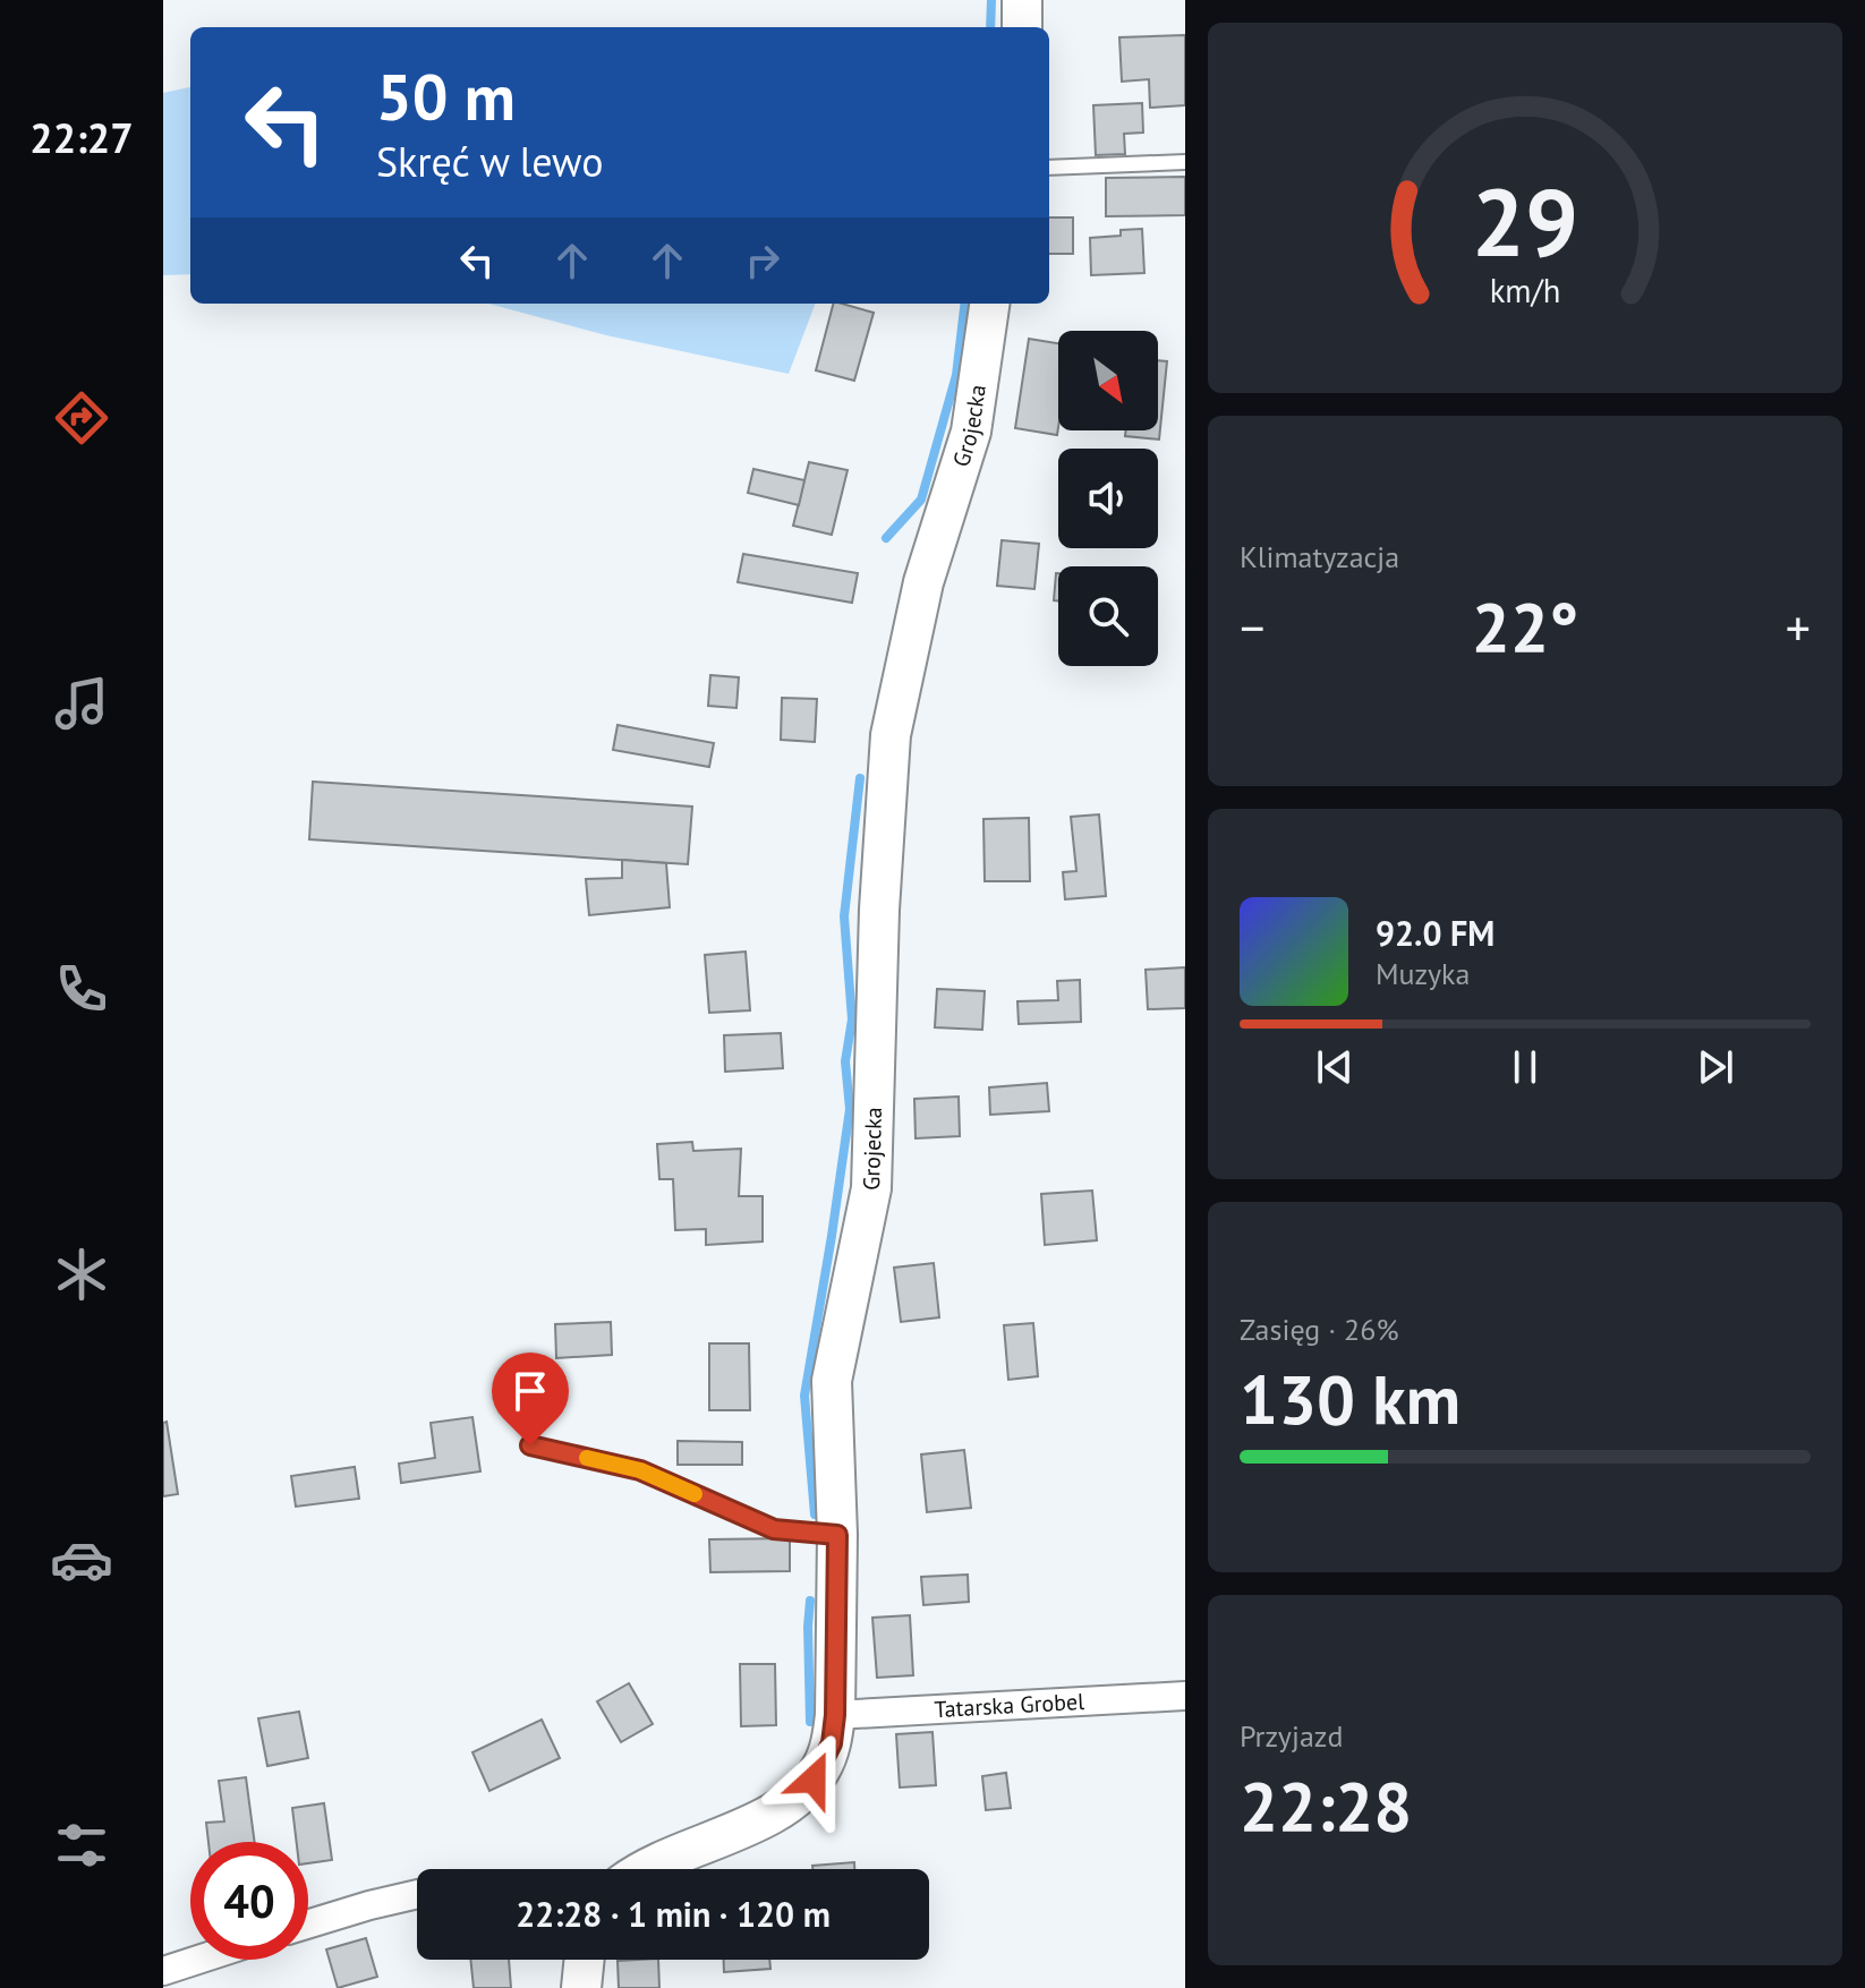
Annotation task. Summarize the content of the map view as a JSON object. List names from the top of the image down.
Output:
{
  "streets": {
    "street": ["Grojecka", "Tatarska Grobel"]
  },
  "crossings": [
    ["Grojecka", "Tatarska Grobel"]
  ],
  "north": "bottom right",
  "page": {
    "tabs": "22:27",
    "turn": ["50 m", "Skręć w lewo"],
    "tile": [
      "Klimatyzacja",
      ["Zasięg · 26%", "130 km"],
      ["Przyjazd", "22:28"]
    ],
    "heat": ["−", "22°", "+"],
    "song": ["92.0 FM", "Muzyka"],
    "limit": "40",
    "trip": "22:28 · 1 min · 120 m",
    "gauge": ["29", "km/h"]
  }
}
